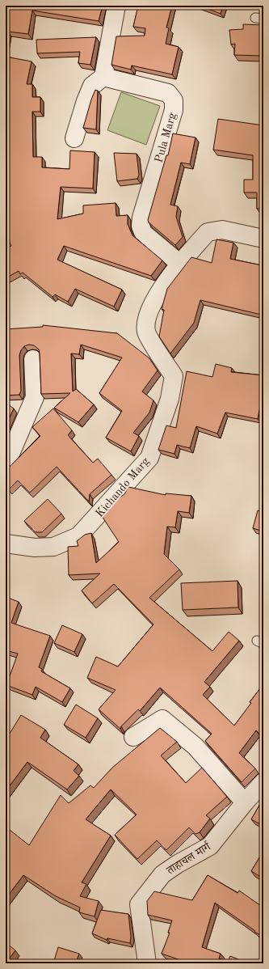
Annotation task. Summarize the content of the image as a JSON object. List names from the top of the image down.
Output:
{
  "streets": {
    "street": ["Pula Marg", "Kichando Marg", "ताहाचल मार्ग"]
  },
  "crossings": [
    ["Pula Marg", "Kichando Marg"]
  ]
}
